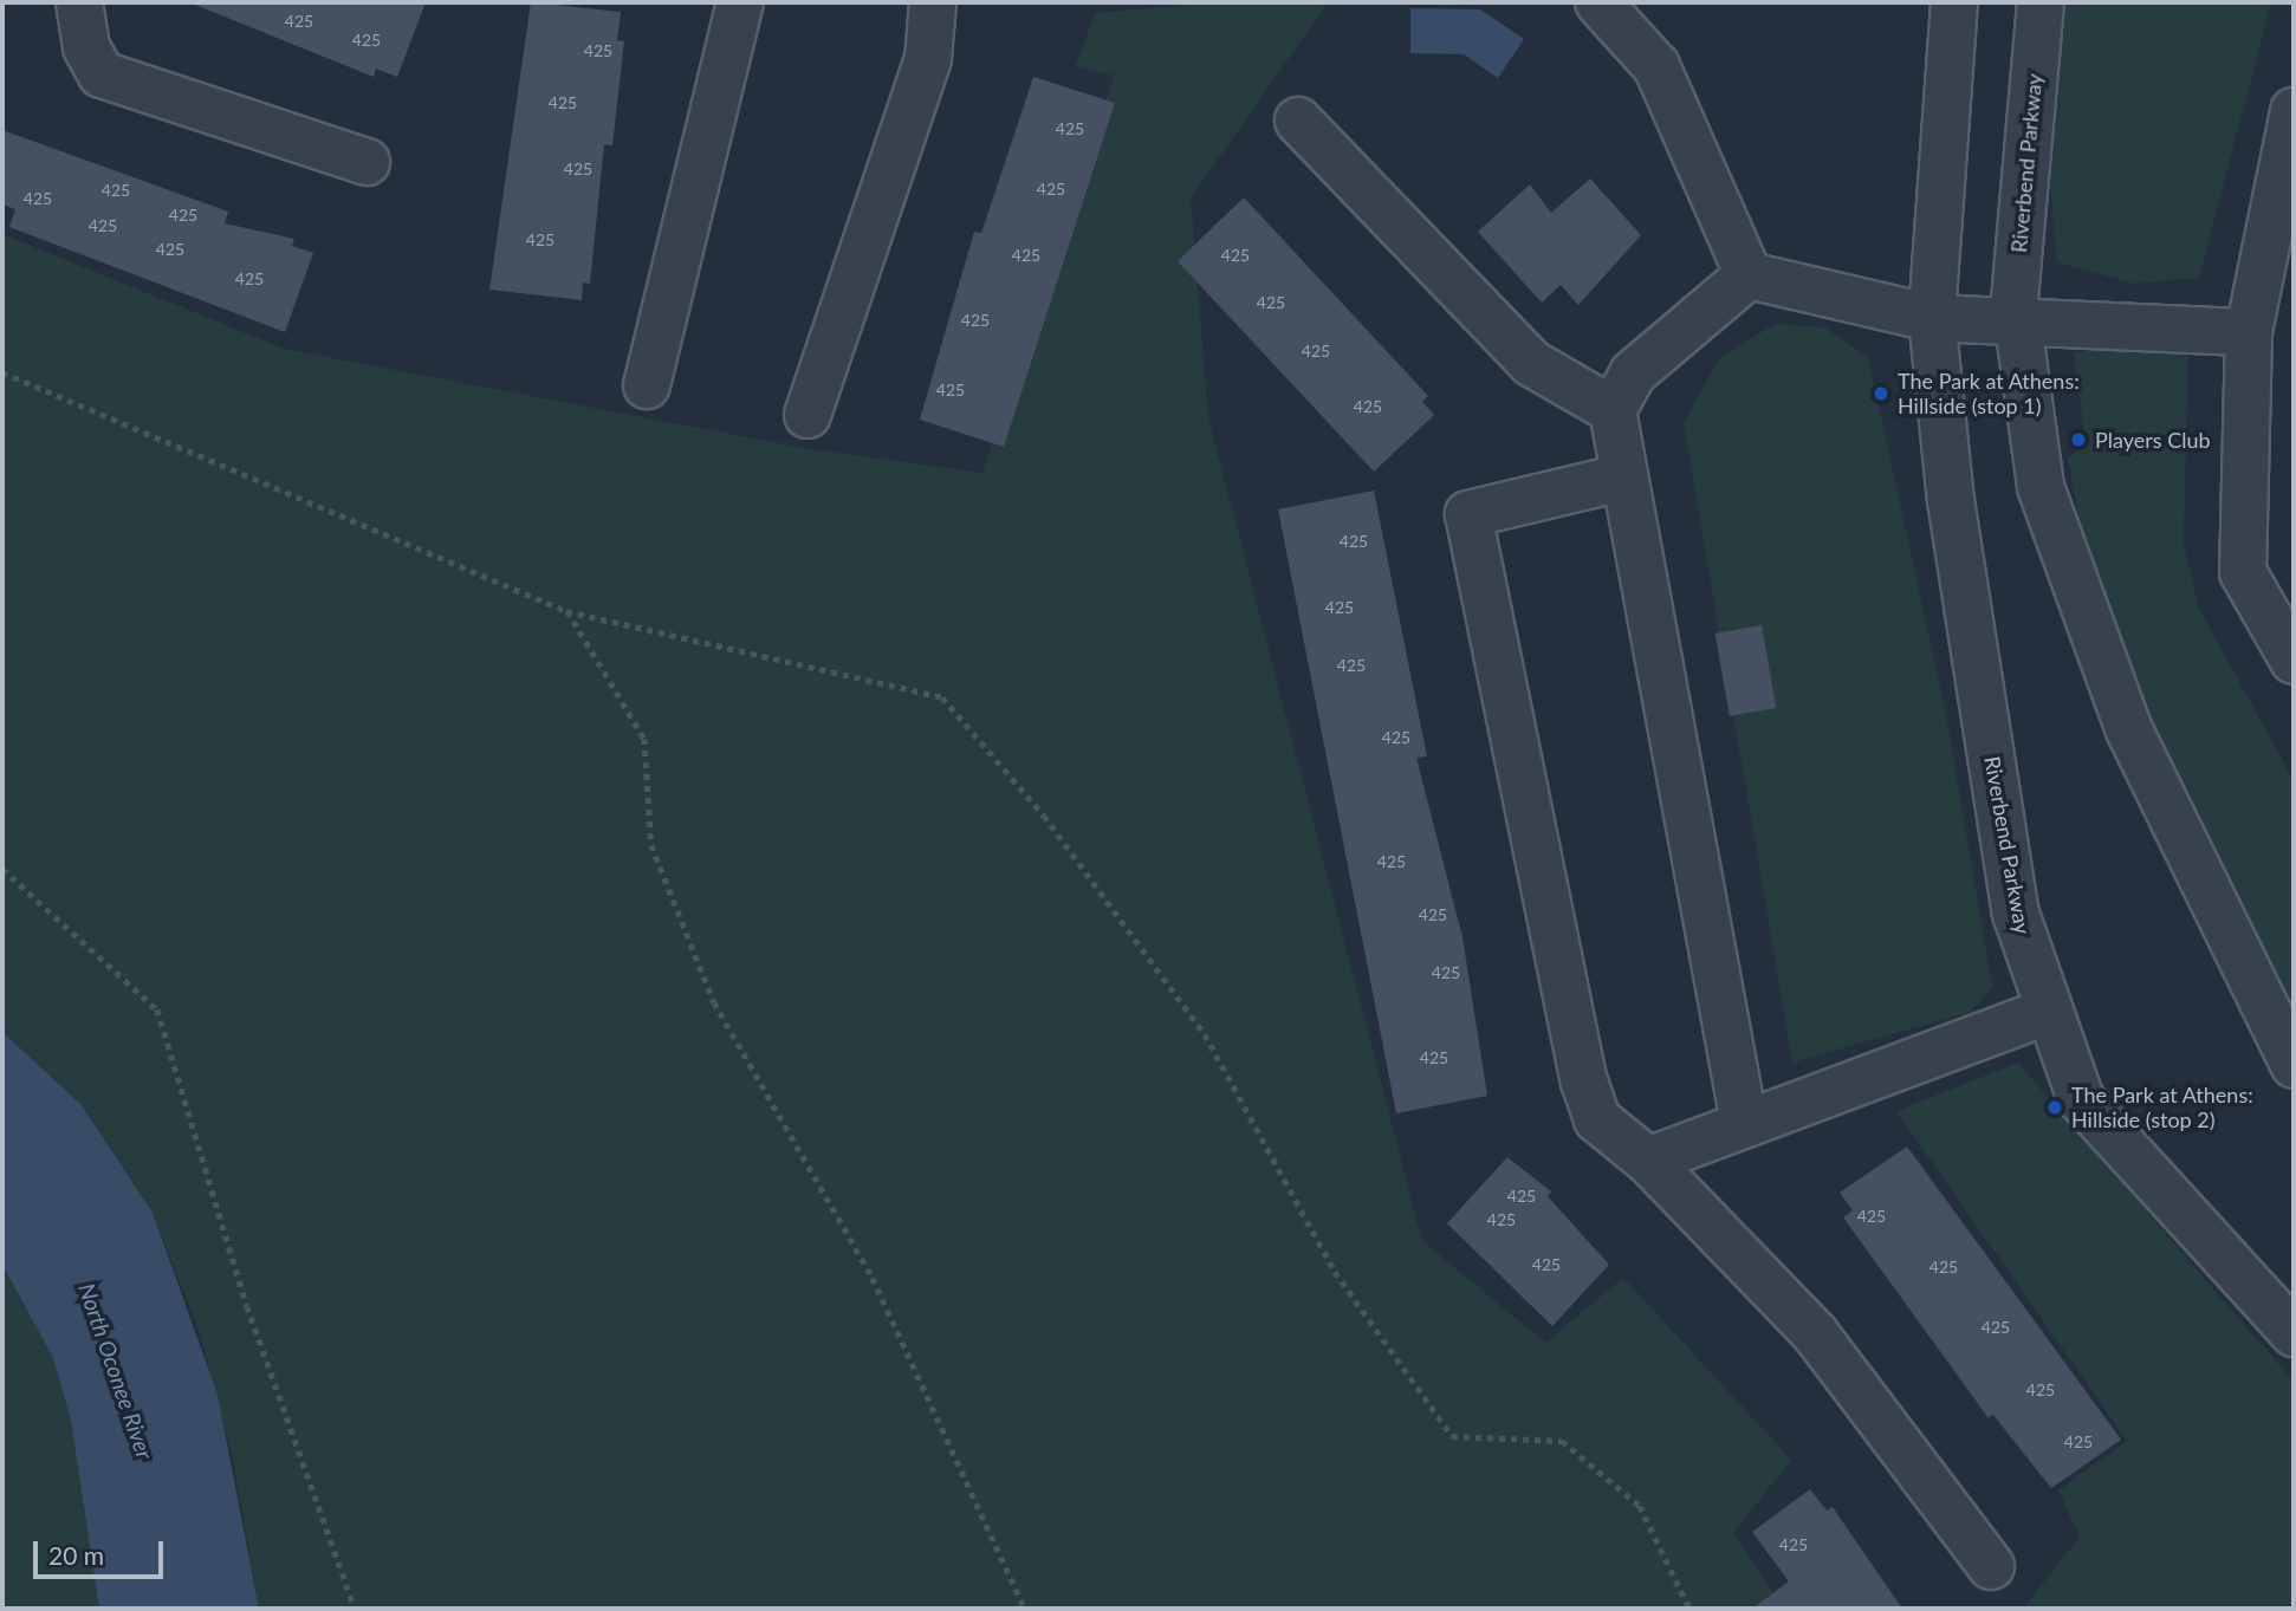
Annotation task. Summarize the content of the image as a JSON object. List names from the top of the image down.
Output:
{
  "streets": {
    "street": ["Riverbend Parkway"]
  },
  "water": ["North Oconee River"],
  "places": ["The Park at Athens: Hillside (stop 1)", "Players Club", "The Park at Athens: Hillside (stop 2)"],
  "house_numbers": [
    "425",
    "425",
    "425",
    "425",
    "425",
    "425",
    "425",
    "425",
    "425",
    "425",
    "425",
    "425",
    "425",
    "425",
    "425",
    "425",
    "425",
    "425",
    "425",
    "425",
    "425",
    "425",
    "425",
    "425",
    "425",
    "425",
    "425",
    "425",
    "425",
    "425",
    "425",
    "425",
    "425",
    "425",
    "425",
    "425",
    "425",
    "425"
  ],
  "scale_bar": "20 m"
}
